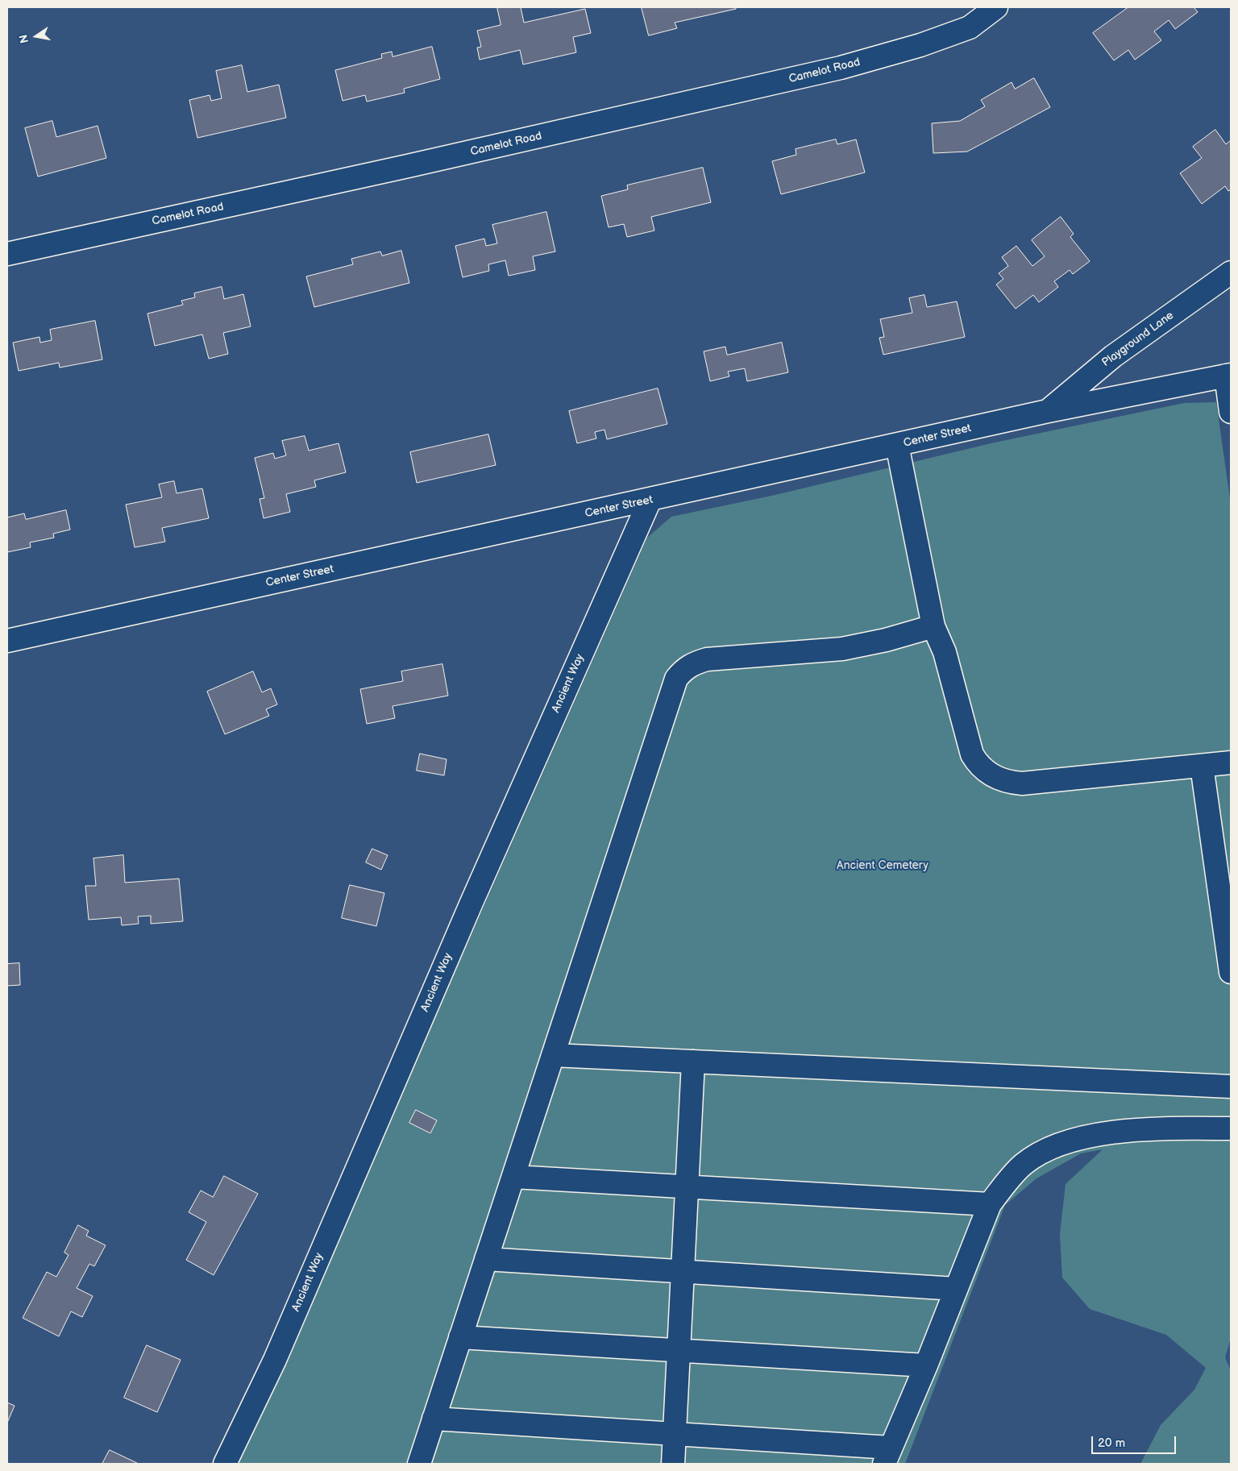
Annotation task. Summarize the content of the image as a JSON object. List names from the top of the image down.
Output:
{
  "streets": {
    "street": [
      "Camelot Road",
      "Playground Lane",
      "Center Street",
      "Ancient Way"
    ]
  },
  "crossings": [
    ["Playground Lane", "Center Street"],
    ["Center Street", "Ancient Way"]
  ],
  "parks": ["Ancient Cemetery"],
  "scale_bar": "20 m",
  "north": "left"
}
